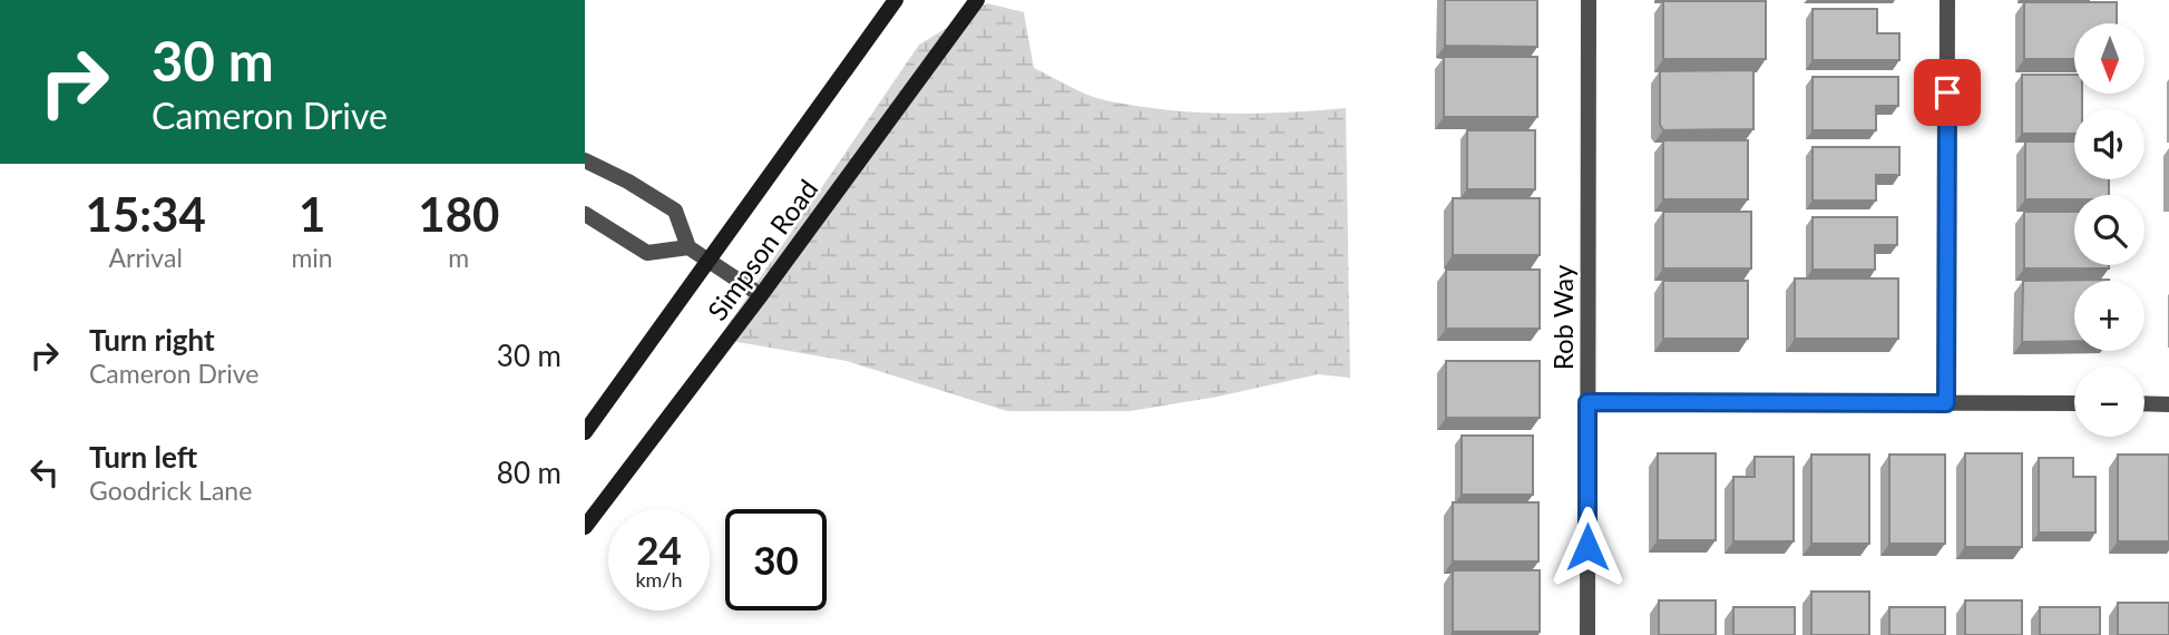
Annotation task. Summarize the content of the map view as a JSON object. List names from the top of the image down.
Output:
{
  "streets": {
    "main road": ["Simpson Road"],
    "street": ["Rob Way"]
  },
  "north": "bottom",
  "page": {
    "turn": ["30 m", "Cameron Drive"],
    "map_buttons": ["+", "−"],
    "eta": [
      "15:34",
      "Arrival",
      "1",
      "min",
      "180",
      "m"
    ],
    "list": [
      {
        "name": "Turn right",
        "note": "Cameron Drive",
        "value": "30 m"
      },
      {
        "name": "Turn left",
        "note": "Goodrick Lane",
        "value": "80 m"
      }
    ],
    "speed": "24 km/h",
    "limit": "30"
  }
}
